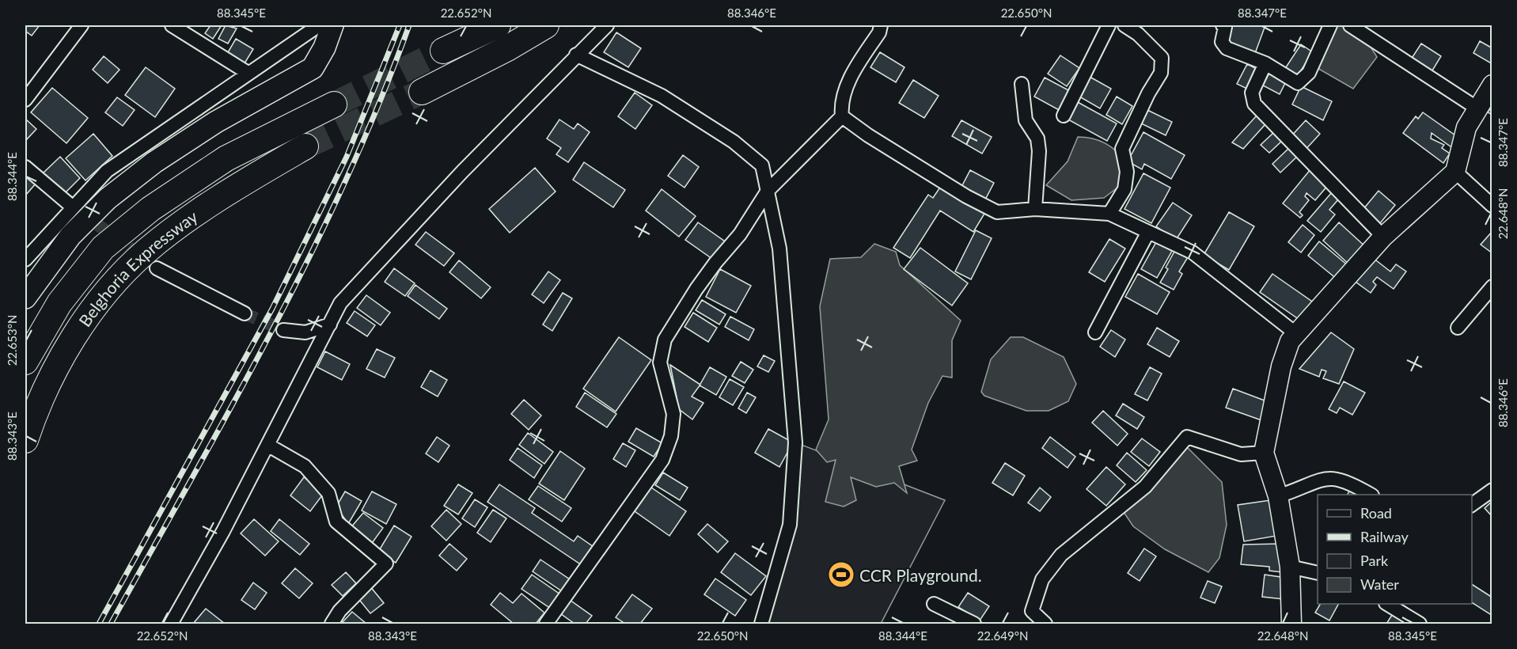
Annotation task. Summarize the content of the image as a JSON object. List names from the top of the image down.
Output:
{
  "streets": {
    "highway": ["Belghoria Expressway"]
  },
  "places": {
    "sports": ["CCR Playground."]
  },
  "legend": [
    "Road",
    "Railway",
    "Park",
    "Water"
  ],
  "coordinates": [
    "88.345°E",
    "22.652°N",
    "88.346°E",
    "22.650°N",
    "88.347°E",
    "88.344°E",
    "22.648°N",
    "22.653°N",
    "88.343°E",
    "22.649°N"
  ]
}
